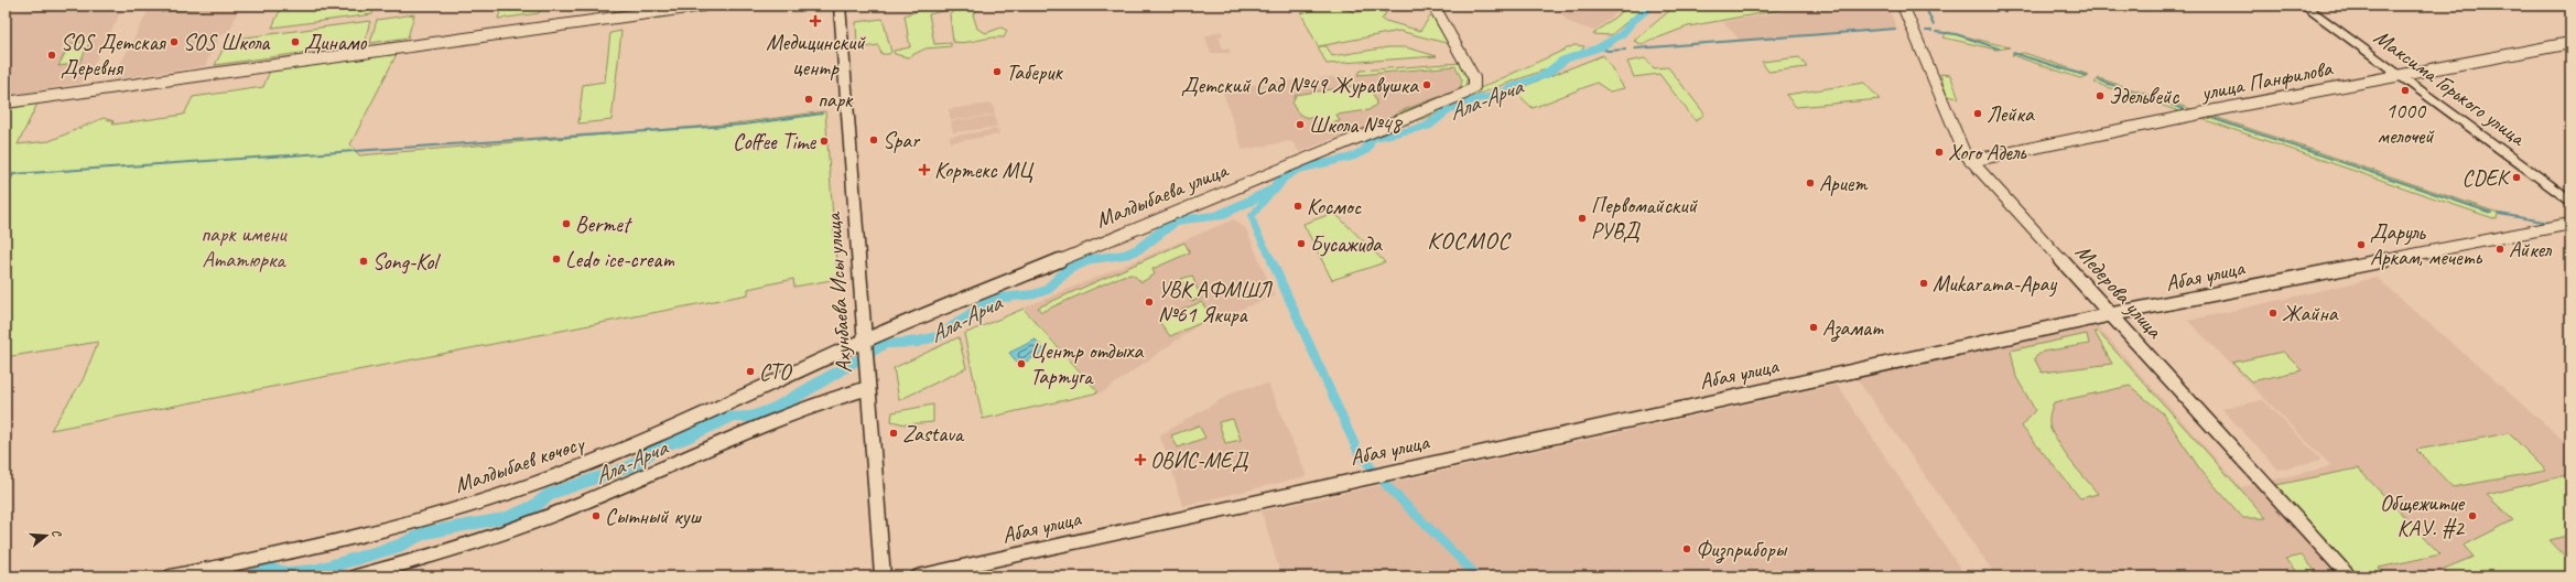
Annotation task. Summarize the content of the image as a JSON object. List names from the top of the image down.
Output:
{
  "streets": {
    "main road": ["Максима Горького улица", "Ахунбаева Исы улица"],
    "street": [
      "улица Панфилова",
      "Малдыбаева улица",
      "Абая улица",
      "Медерова улица",
      "Малдыбаев көчөсү"
    ]
  },
  "crossings": [
    ["улица Панфилова", "Максима Горького улица"],
    ["улица Панфилова", "Медерова улица"],
    ["Малдыбаева улица", "Ахунбаева Исы улица"],
    ["Малдыбаева улица", "Малдыбаев көчөсү"],
    ["Абая улица", "Медерова улица"],
    ["Ахунбаева Исы улица", "Малдыбаев көчөсү"]
  ],
  "districts": ["КОСМОС"],
  "water": ["Ала-Арча"],
  "parks": ["парк имени Ататюрка"],
  "places": {
    "health": ["Медицинский центр", "Кортекс МЦ", "ОВИС-МЕД"],
    "other": [
      "SOS Школа",
      "Динамо",
      "SOS Детская Деревня",
      "Таберик",
      "Детский Сад №49 Журавушка",
      "1000 мелочей",
      "Эдельвейс",
      "парк",
      "Лейка",
      "Школа №48",
      "Spar",
      "Coffee Time",
      "Хого Адель",
      "CDEK",
      "Ариет",
      "Космос",
      "Первомайский РУВД",
      "Bermet",
      "Бусажида",
      "Даруль Аркам, мечеть",
      "Айкел",
      "Ledo ice-cream",
      "Song-Kol",
      "Mukarama-Apay",
      "УВК АФМШЛ №61 Якира",
      "Жайна",
      "Азамат",
      "Центр отдыха Тартуга",
      "CTO",
      "Zastava",
      "Сытный куш",
      "Общежитие КАУ. #2",
      "Физприборы"
    ]
  },
  "north": "right"
}
